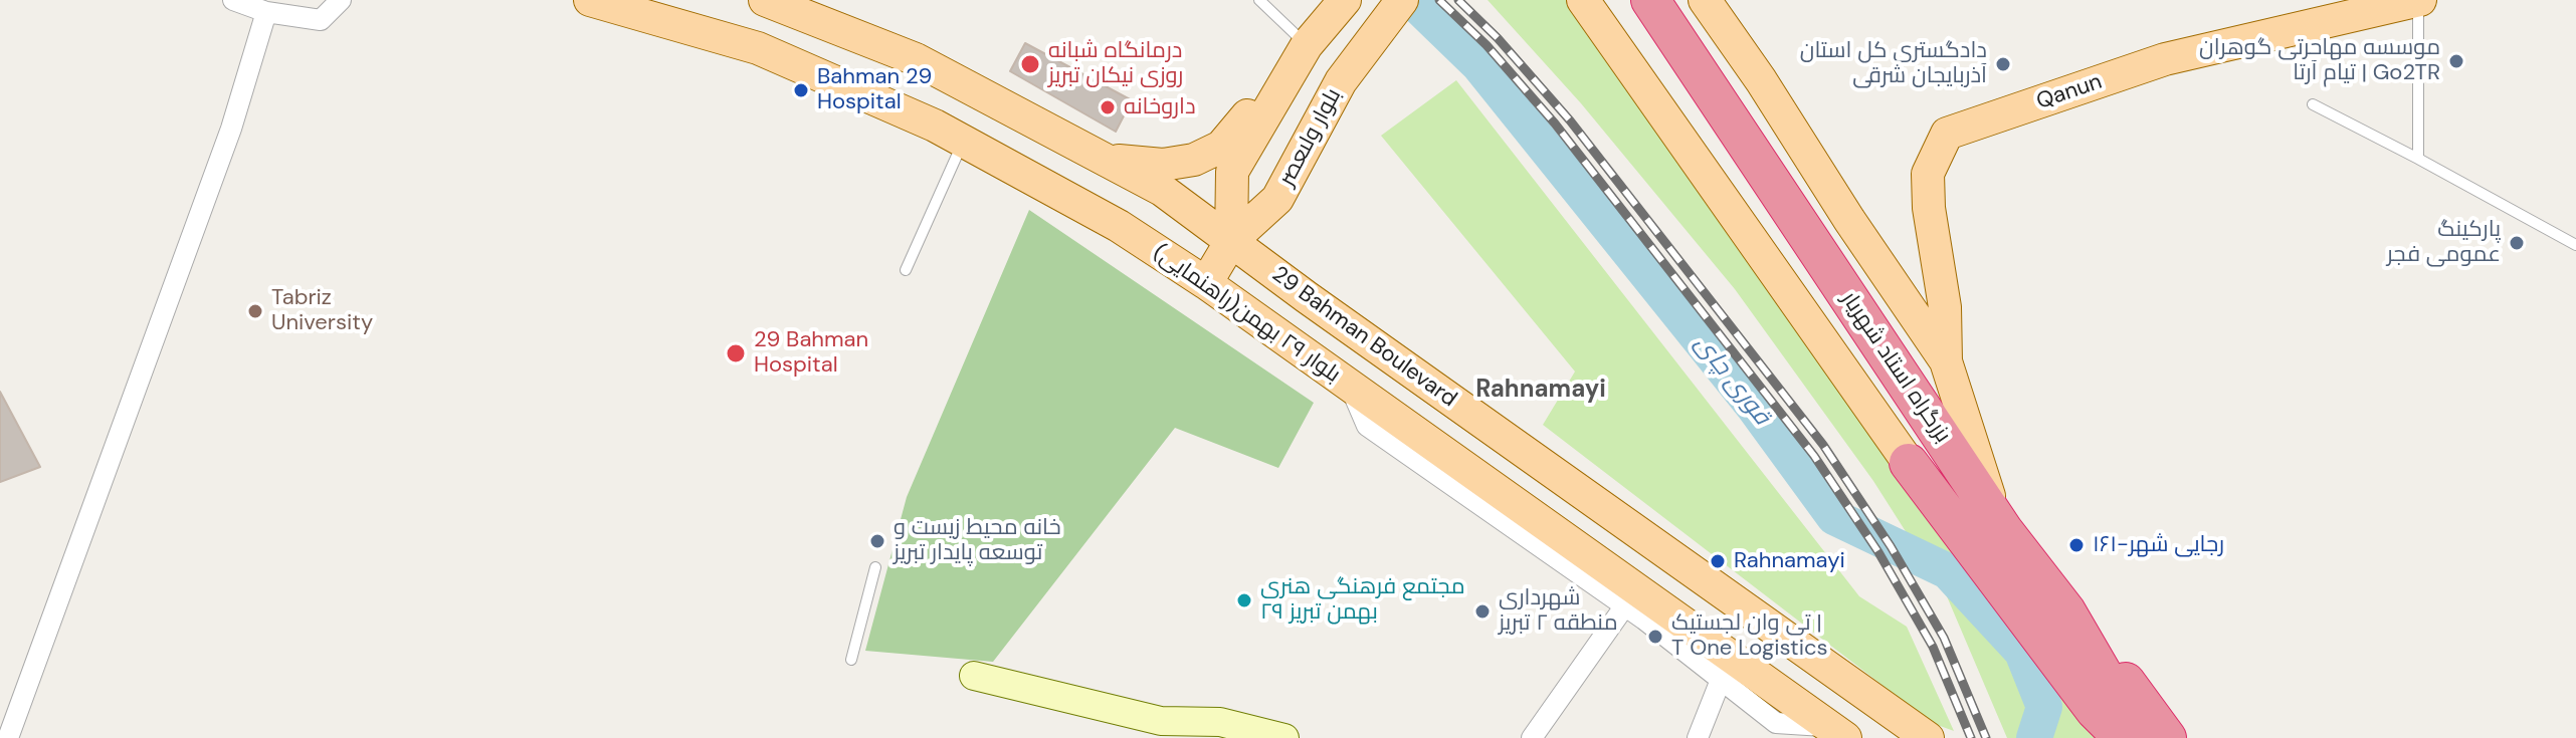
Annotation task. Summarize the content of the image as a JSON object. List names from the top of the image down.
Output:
{
  "streets": {
    "highway": ["بزرگراه استاد شهریار"],
    "main road": [
      "Qanun",
      "بلوار ولىعصر",
      "بلوار ٢٩ بهمن(راهنمایی)",
      "29 Bahman Boulevard"
    ]
  },
  "crossings": [
    ["بلوار ولىعصر", "29 Bahman Boulevard"]
  ],
  "districts": ["Rahnamayi"],
  "water": ["قوری چای"],
  "places": [
    "موسسه مهاجرتی گوهران تیام آرتا | Go2TR",
    "درمانگاه شبانه روزی نیکان تبریز",
    "دادگستری کل استان آذربایجان شرقی",
    "Bahman 29 Hospital",
    "داروخانه",
    "پارکینگ عمومی فجر",
    "Tabriz University",
    "29 Bahman Hospital",
    "خانه محیط زیست و توسعه پایدار تبریز",
    "۱۶۱-رجایی شهر",
    "Rahnamayi",
    "مجتمع فرهنگی هنری ۲۹ بهمن تبریز",
    "شهرداری منطقه ۲ تبریز",
    "تی وان لجستیک | T One Logistics"
  ]
}
